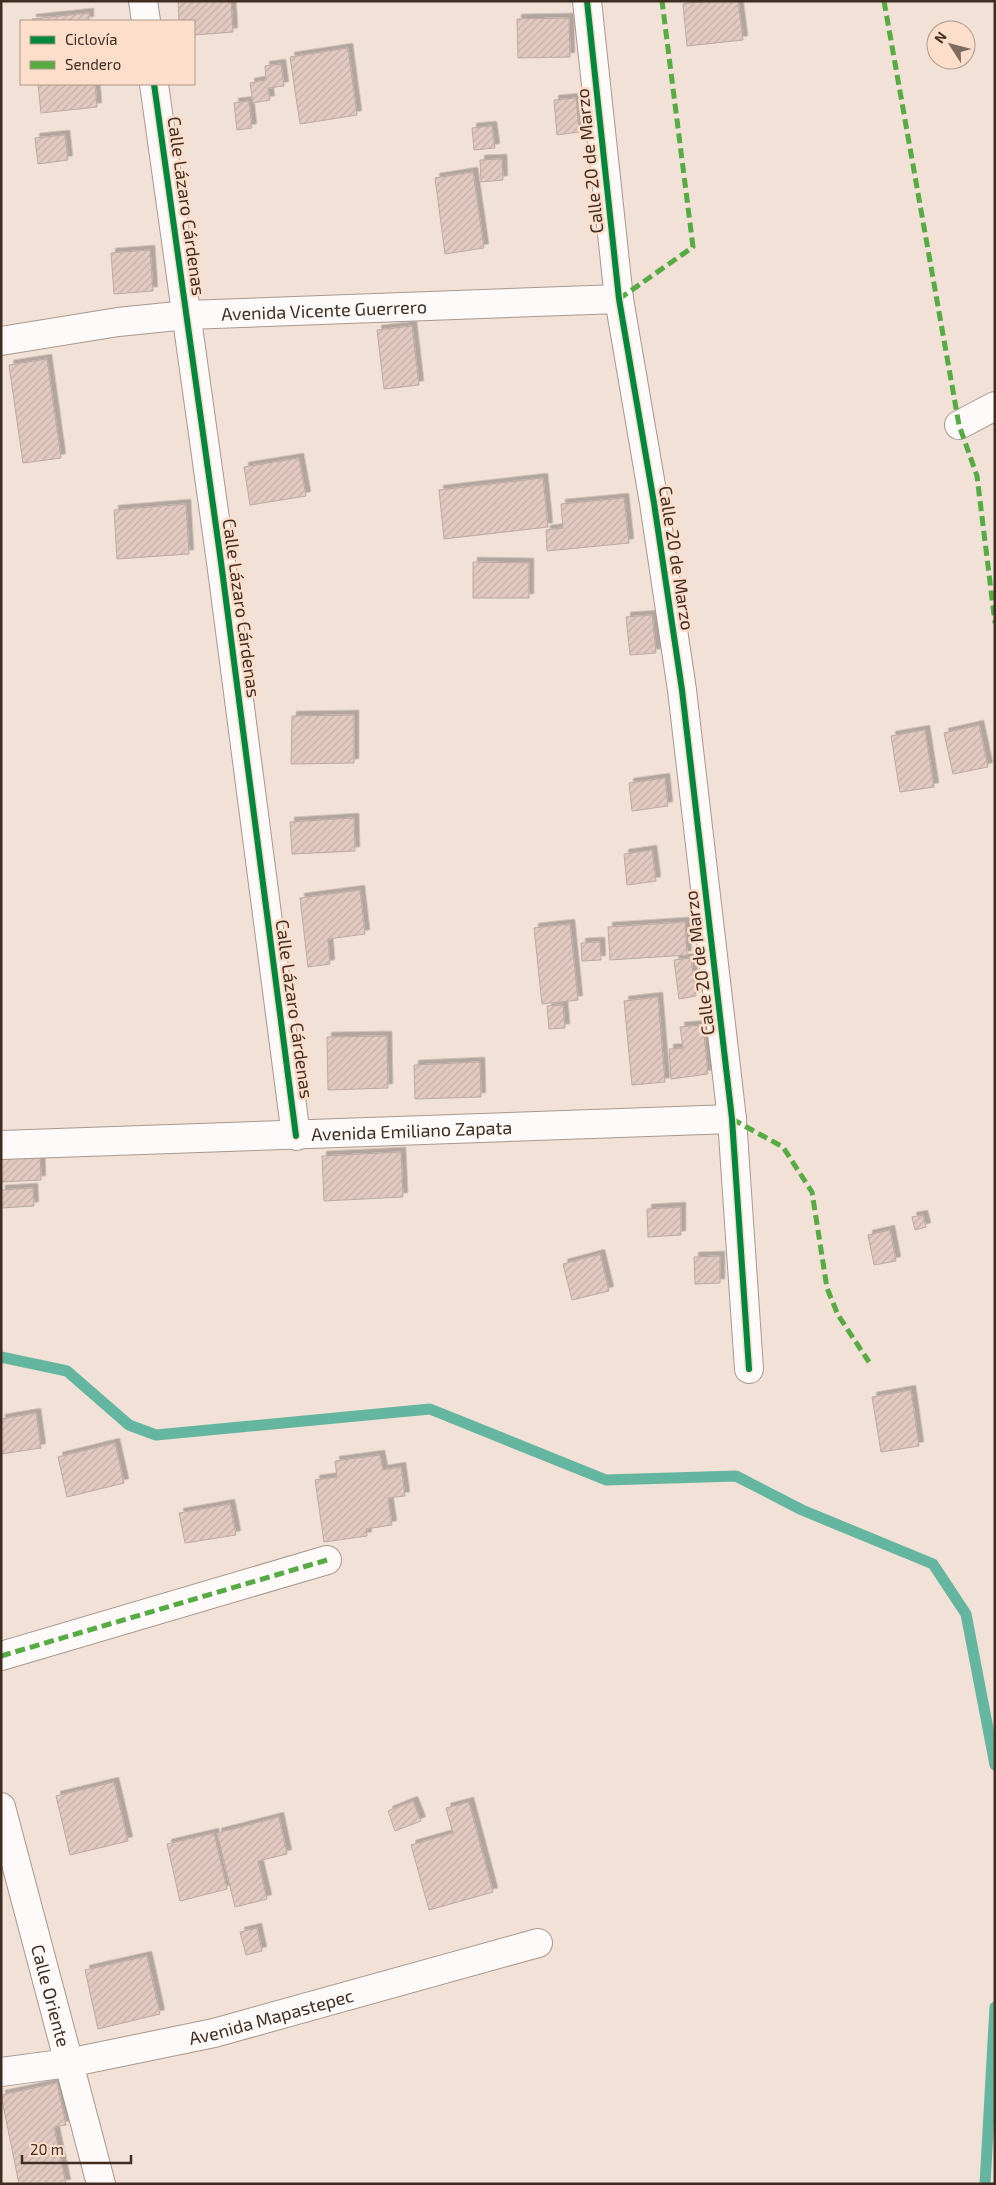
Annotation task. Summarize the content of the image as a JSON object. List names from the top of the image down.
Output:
{
  "streets": {
    "street": [
      "Calle 20 de Marzo",
      "Calle Lázaro Cárdenas",
      "Avenida Vicente Guerrero",
      "Avenida Emiliano Zapata",
      "Calle Oriente",
      "Avenida Mapastepec"
    ]
  },
  "crossings": [
    ["Calle 20 de Marzo", "Avenida Vicente Guerrero"],
    ["Calle 20 de Marzo", "Avenida Emiliano Zapata"],
    ["Calle Lázaro Cárdenas", "Avenida Vicente Guerrero"],
    ["Calle Lázaro Cárdenas", "Avenida Emiliano Zapata"],
    ["Calle Oriente", "Avenida Mapastepec"]
  ],
  "legend": ["Ciclovía", "Sendero"],
  "scale_bar": "20 m",
  "north": "top left"
}
